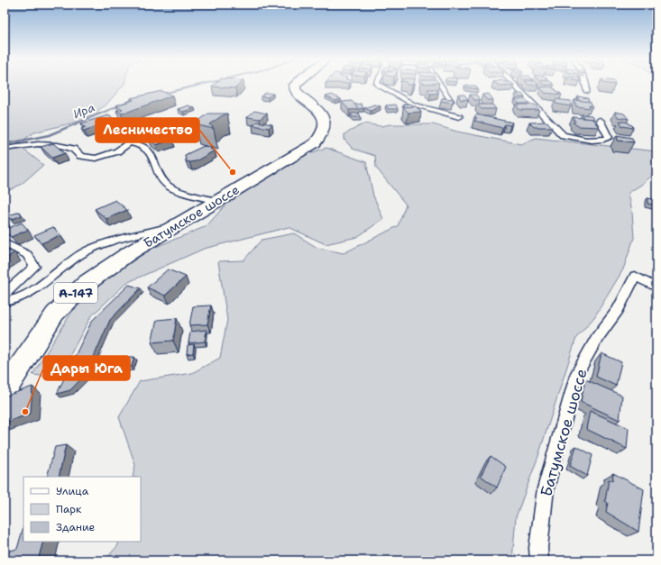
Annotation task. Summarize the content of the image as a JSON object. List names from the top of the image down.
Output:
{
  "streets": {
    "highway": ["Батумское шоссе", "А-147"]
  },
  "water": ["Ира"],
  "places": ["Лесничество", "Дары Юга"],
  "legend": ["Улица", "Парк", "Здание"]
}
